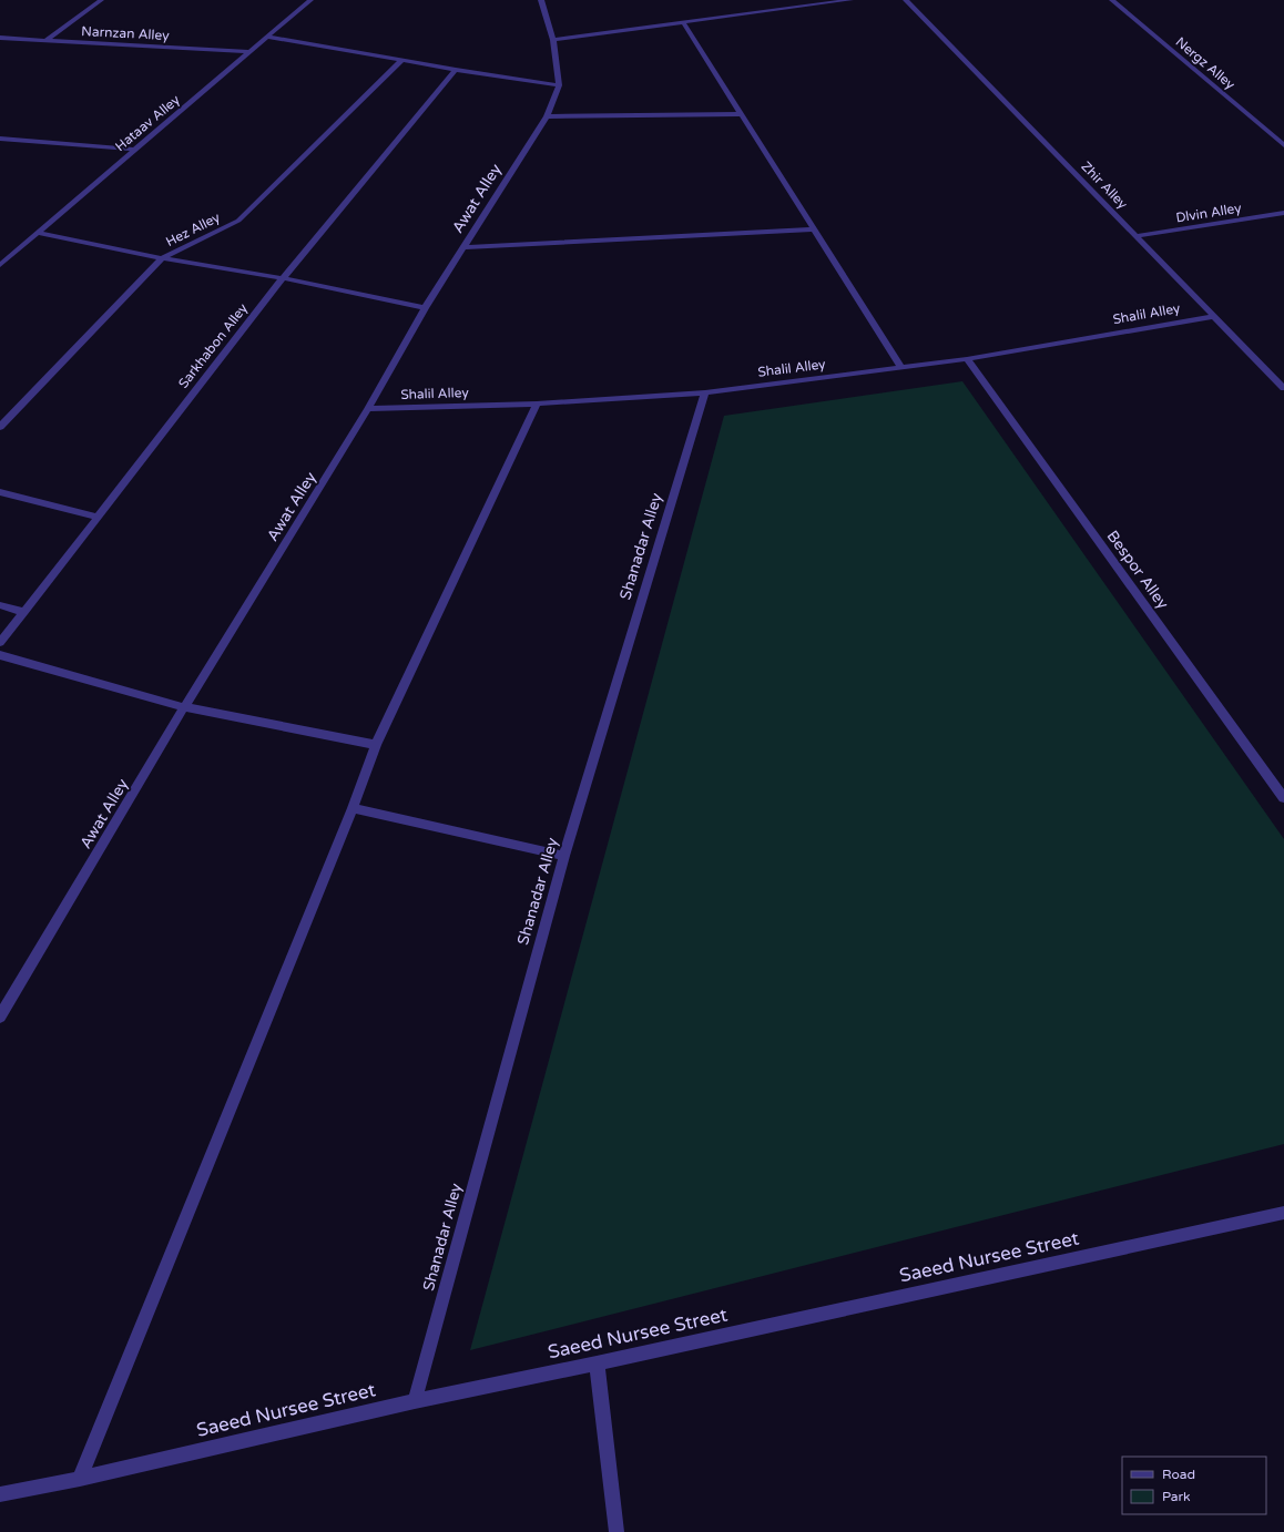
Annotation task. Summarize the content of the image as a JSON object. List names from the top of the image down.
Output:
{
  "streets": {
    "street": [
      "Narnzan Alley",
      "Nergz Alley",
      "Hataav Alley",
      "Zhir Alley",
      "Awat Alley",
      "Dlvin Alley",
      "Hez Alley",
      "Shalil Alley",
      "Sarkhabon Alley",
      "Shanadar Alley",
      "Bespor Alley",
      "Saeed Nursee Street"
    ]
  },
  "crossings": [
    ["Narnzan Alley", "Hataav Alley"],
    ["Zhir Alley", "Dlvin Alley"],
    ["Zhir Alley", "Shalil Alley"],
    ["Awat Alley", "Shalil Alley"],
    ["Shalil Alley", "Shanadar Alley"],
    ["Shalil Alley", "Bespor Alley"],
    ["Shanadar Alley", "Saeed Nursee Street"]
  ],
  "legend": ["Road", "Park"]
}
